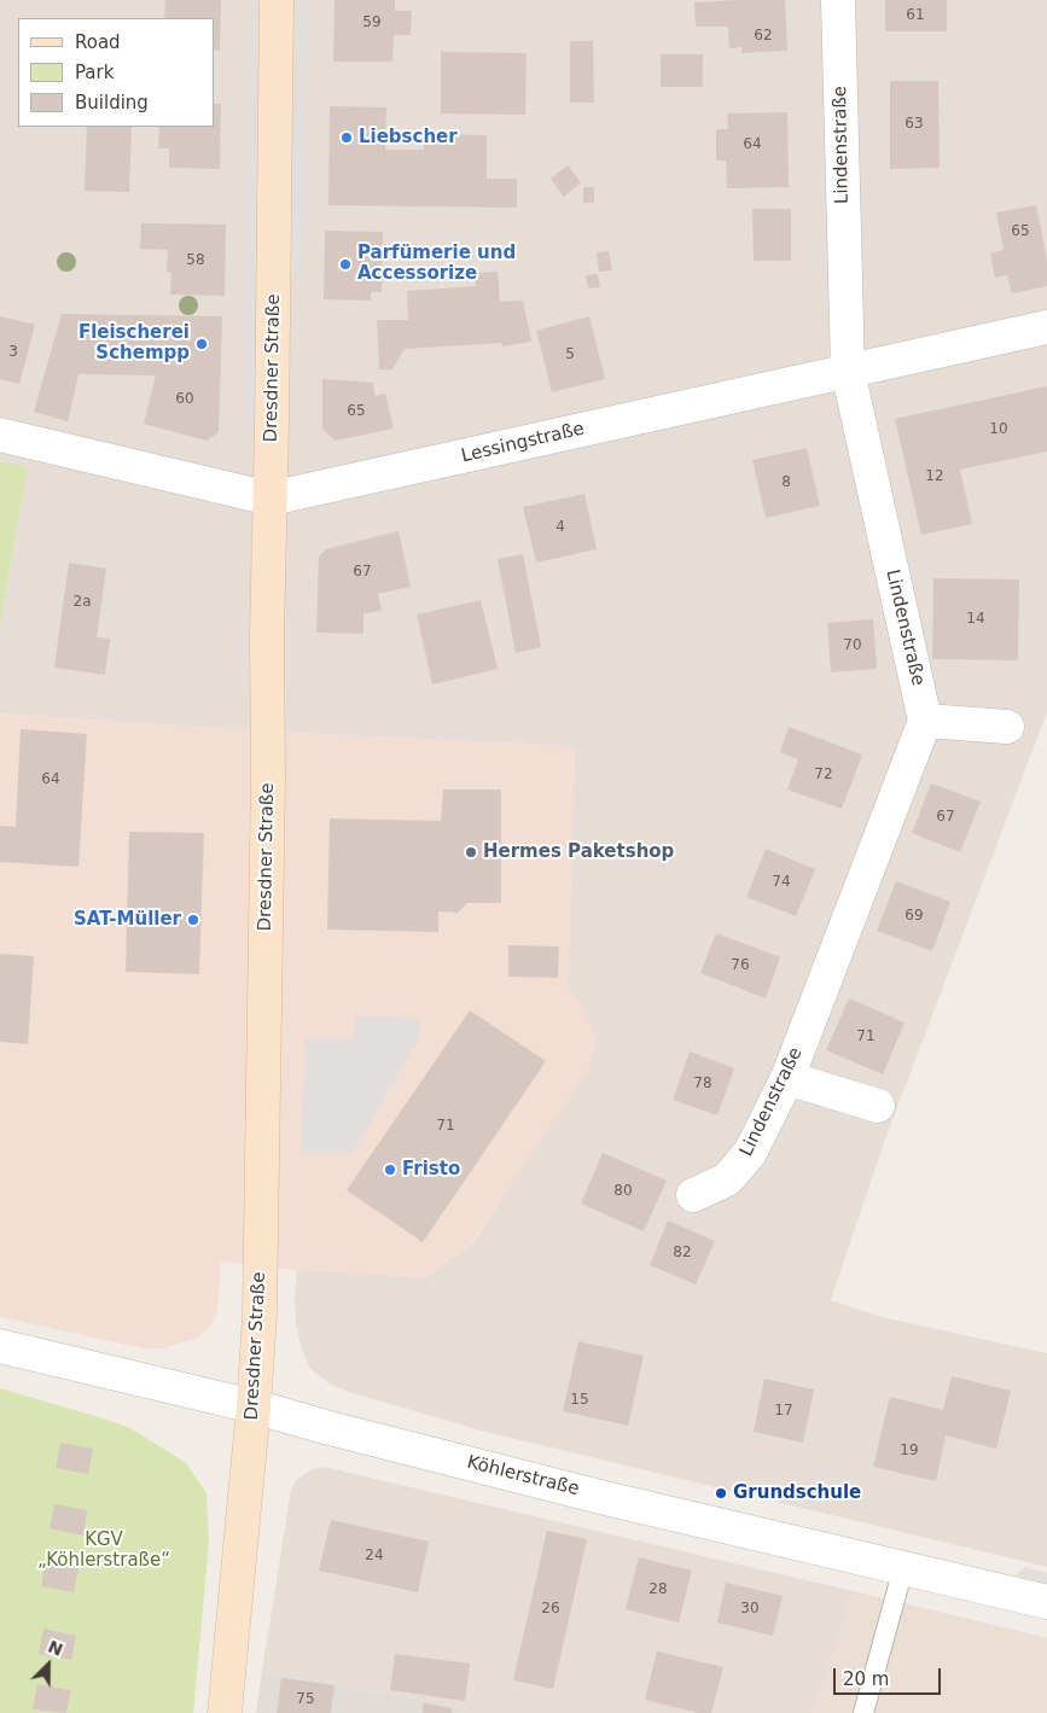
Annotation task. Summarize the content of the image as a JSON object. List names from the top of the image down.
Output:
{
  "streets": {
    "main road": ["Dresdner Straße"],
    "street": ["Lindenstraße", "Lessingstraße", "Köhlerstraße"]
  },
  "crossings": [
    ["Lindenstraße", "Lessingstraße"],
    ["Dresdner Straße", "Lessingstraße"],
    ["Dresdner Straße", "Köhlerstraße"]
  ],
  "parks": ["KGV „Köhlerstraße“"],
  "places": [
    "Liebscher",
    "Parfümerie und Accessorize",
    "Fleischerei Schempp",
    "Hermes Paketshop",
    "SAT-Müller",
    "Fristo",
    "Grundschule"
  ],
  "house_numbers": [
    "61",
    "59",
    "62",
    "63",
    "64",
    "65",
    "58",
    "3",
    "5",
    "60",
    "65",
    "10",
    "12",
    "8",
    "4",
    "67",
    "2a",
    "14",
    "70",
    "72",
    "64",
    "67",
    "74",
    "69",
    "76",
    "71",
    "78",
    "71",
    "80",
    "82",
    "15",
    "17",
    "19",
    "24",
    "28",
    "26",
    "30",
    "75"
  ],
  "legend": ["Road", "Park", "Building"],
  "scale_bar": "20 m",
  "north": "top right"
}
